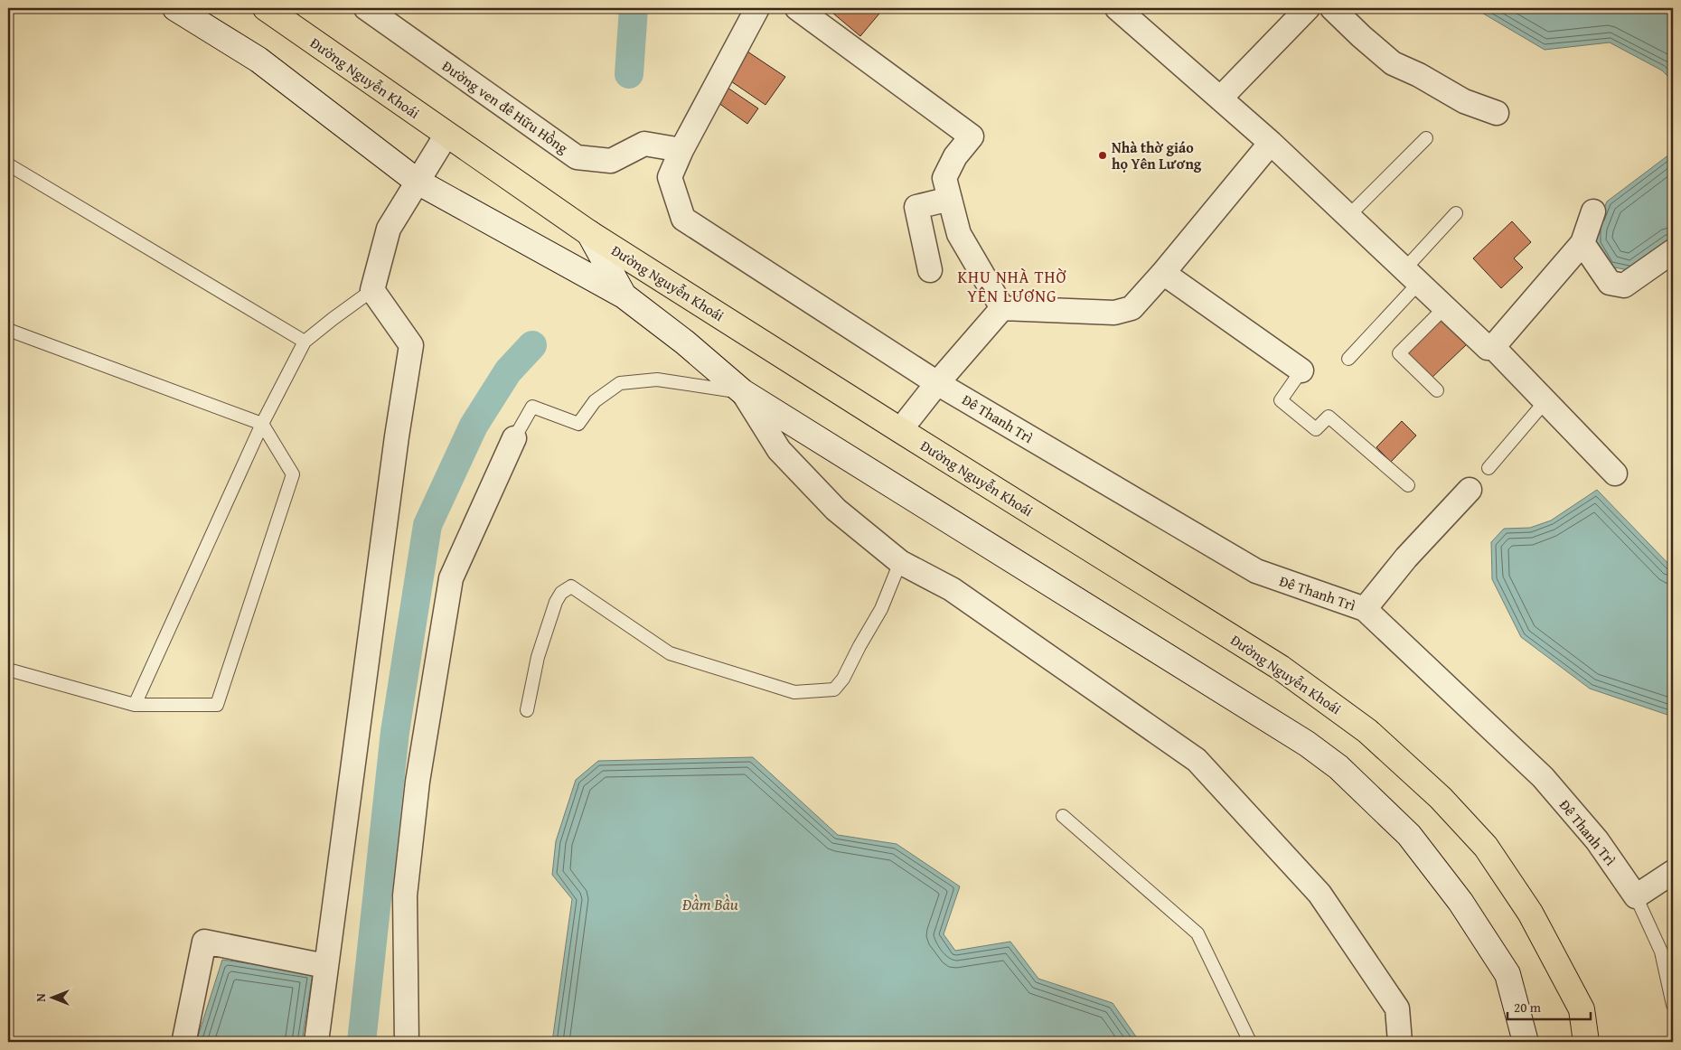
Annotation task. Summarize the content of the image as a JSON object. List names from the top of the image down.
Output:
{
  "streets": {
    "main road": ["Đường Nguyễn Khoái"],
    "street": ["Đường ven đê Hữu Hồng", "Đê Thanh Trì"]
  },
  "crossings": [
    ["Đường ven đê Hữu Hồng", "Đê Thanh Trì"]
  ],
  "districts": ["KHU NHÀ THỜ YÊN LƯƠNG"],
  "water": ["Đầm Bầu"],
  "places": ["Nhà thờ giáo họ Yên Lương"],
  "scale_bar": "20 m",
  "north": "left"
}
